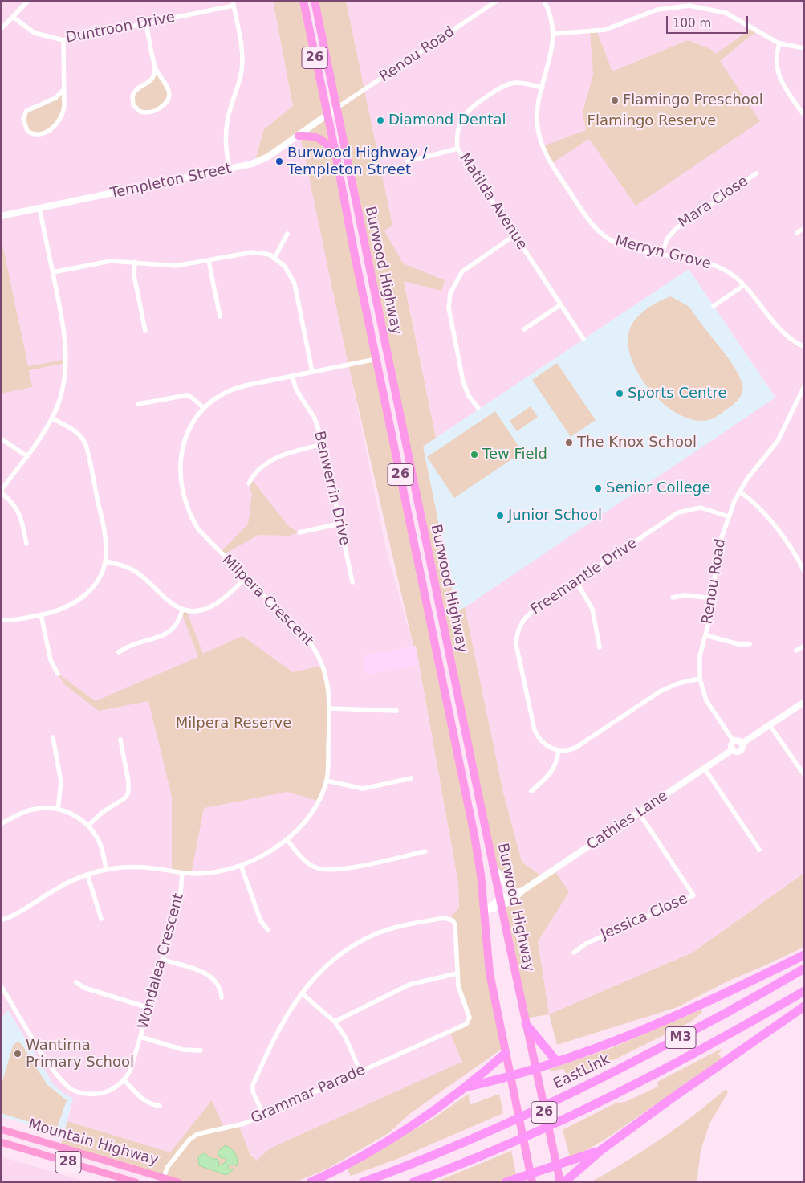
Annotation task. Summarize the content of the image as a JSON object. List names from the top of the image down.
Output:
{
  "streets": {
    "highway": [
      "26",
      "Burwood Highway",
      "M3",
      "EastLink"
    ],
    "main road": ["Mountain Highway", "28"],
    "street": [
      "Duntroon Drive",
      "Renou Road",
      "Templeton Street",
      "Matilda Avenue",
      "Mara Close",
      "Merryn Grove",
      "Benwerrin Drive",
      "Freemantle Drive",
      "Milpera Crescent",
      "Cathies Lane",
      "Jessica Close",
      "Wondalea Crescent",
      "Grammar Parade"
    ]
  },
  "crossings": [
    ["Renou Road", "Templeton Street"],
    ["Renou Road", "Burwood Highway"],
    ["Renou Road", "Freemantle Drive"],
    ["Renou Road", "Cathies Lane"],
    ["Templeton Street", "Burwood Highway"],
    ["Matilda Avenue", "Merryn Grove"],
    ["Mara Close", "Merryn Grove"],
    ["Burwood Highway", "Milpera Crescent"],
    ["Burwood Highway", "Cathies Lane"],
    ["Benwerrin Drive", "Milpera Crescent"],
    ["Milpera Crescent", "Wondalea Crescent"],
    ["Cathies Lane", "Jessica Close"],
    ["Grammar Parade", "Mountain Highway"]
  ],
  "parks": ["Flamingo Reserve", "Milpera Reserve"],
  "places": [
    "Flamingo Preschool",
    "Diamond Dental",
    "Burwood Highway / Templeton Street",
    "Sports Centre",
    "The Knox School",
    "Tew Field",
    "Senior College",
    "Junior School",
    "Wantirna Primary School"
  ],
  "scale_bar": "100 m"
}
